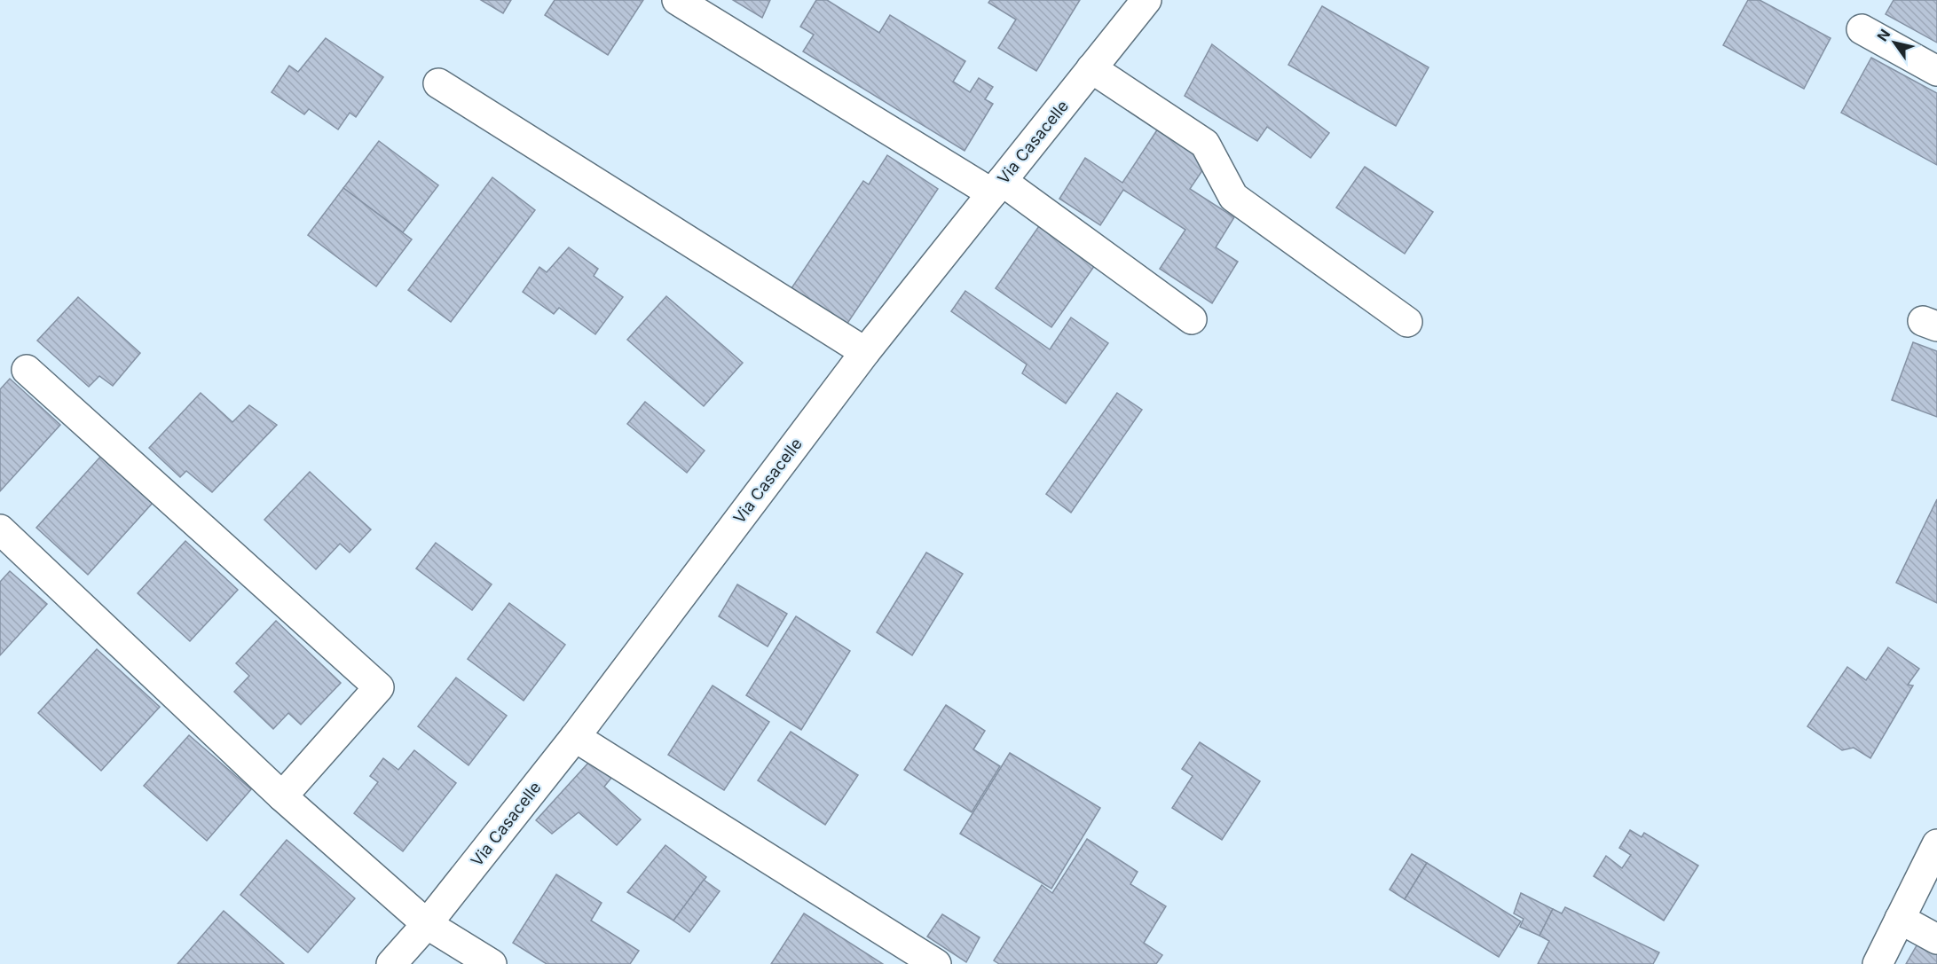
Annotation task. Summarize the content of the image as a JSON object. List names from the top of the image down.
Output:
{
  "streets": {
    "street": ["Via Casacelle"]
  },
  "north": "top left"
}
